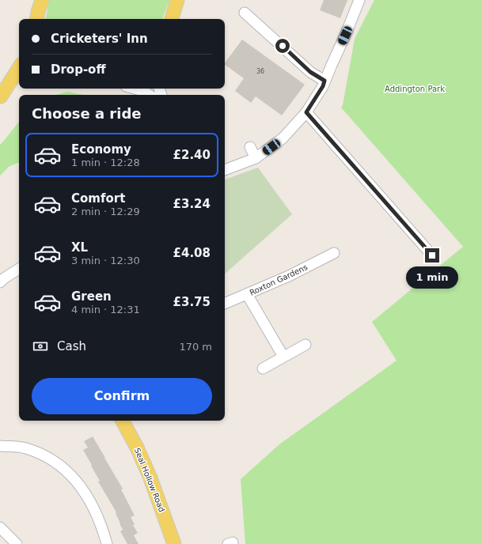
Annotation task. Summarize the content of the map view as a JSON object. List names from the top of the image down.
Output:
{
  "streets": {
    "main road": ["Seal Hollow Road"],
    "street": ["Roxton Gardens"]
  },
  "parks": ["Addington Park"],
  "house_numbers": ["36"],
  "page": {
    "banner": ["Cricketers' Inn", "Drop-off"],
    "heading": "Choose a ride",
    "list": [
      {
        "name": "Economy",
        "note": "1 min · 12:28",
        "value": "£2.40"
      },
      {
        "name": "Comfort",
        "note": "2 min · 12:29",
        "value": "£3.24"
      },
      {
        "name": "XL",
        "note": "3 min · 12:30",
        "value": "£4.08"
      },
      {
        "name": "Green",
        "note": "4 min · 12:31",
        "value": "£3.75"
      }
    ],
    "bubble": "1 min",
    "pay": ["Cash", "170 m"],
    "buttons": "Confirm"
  }
}
